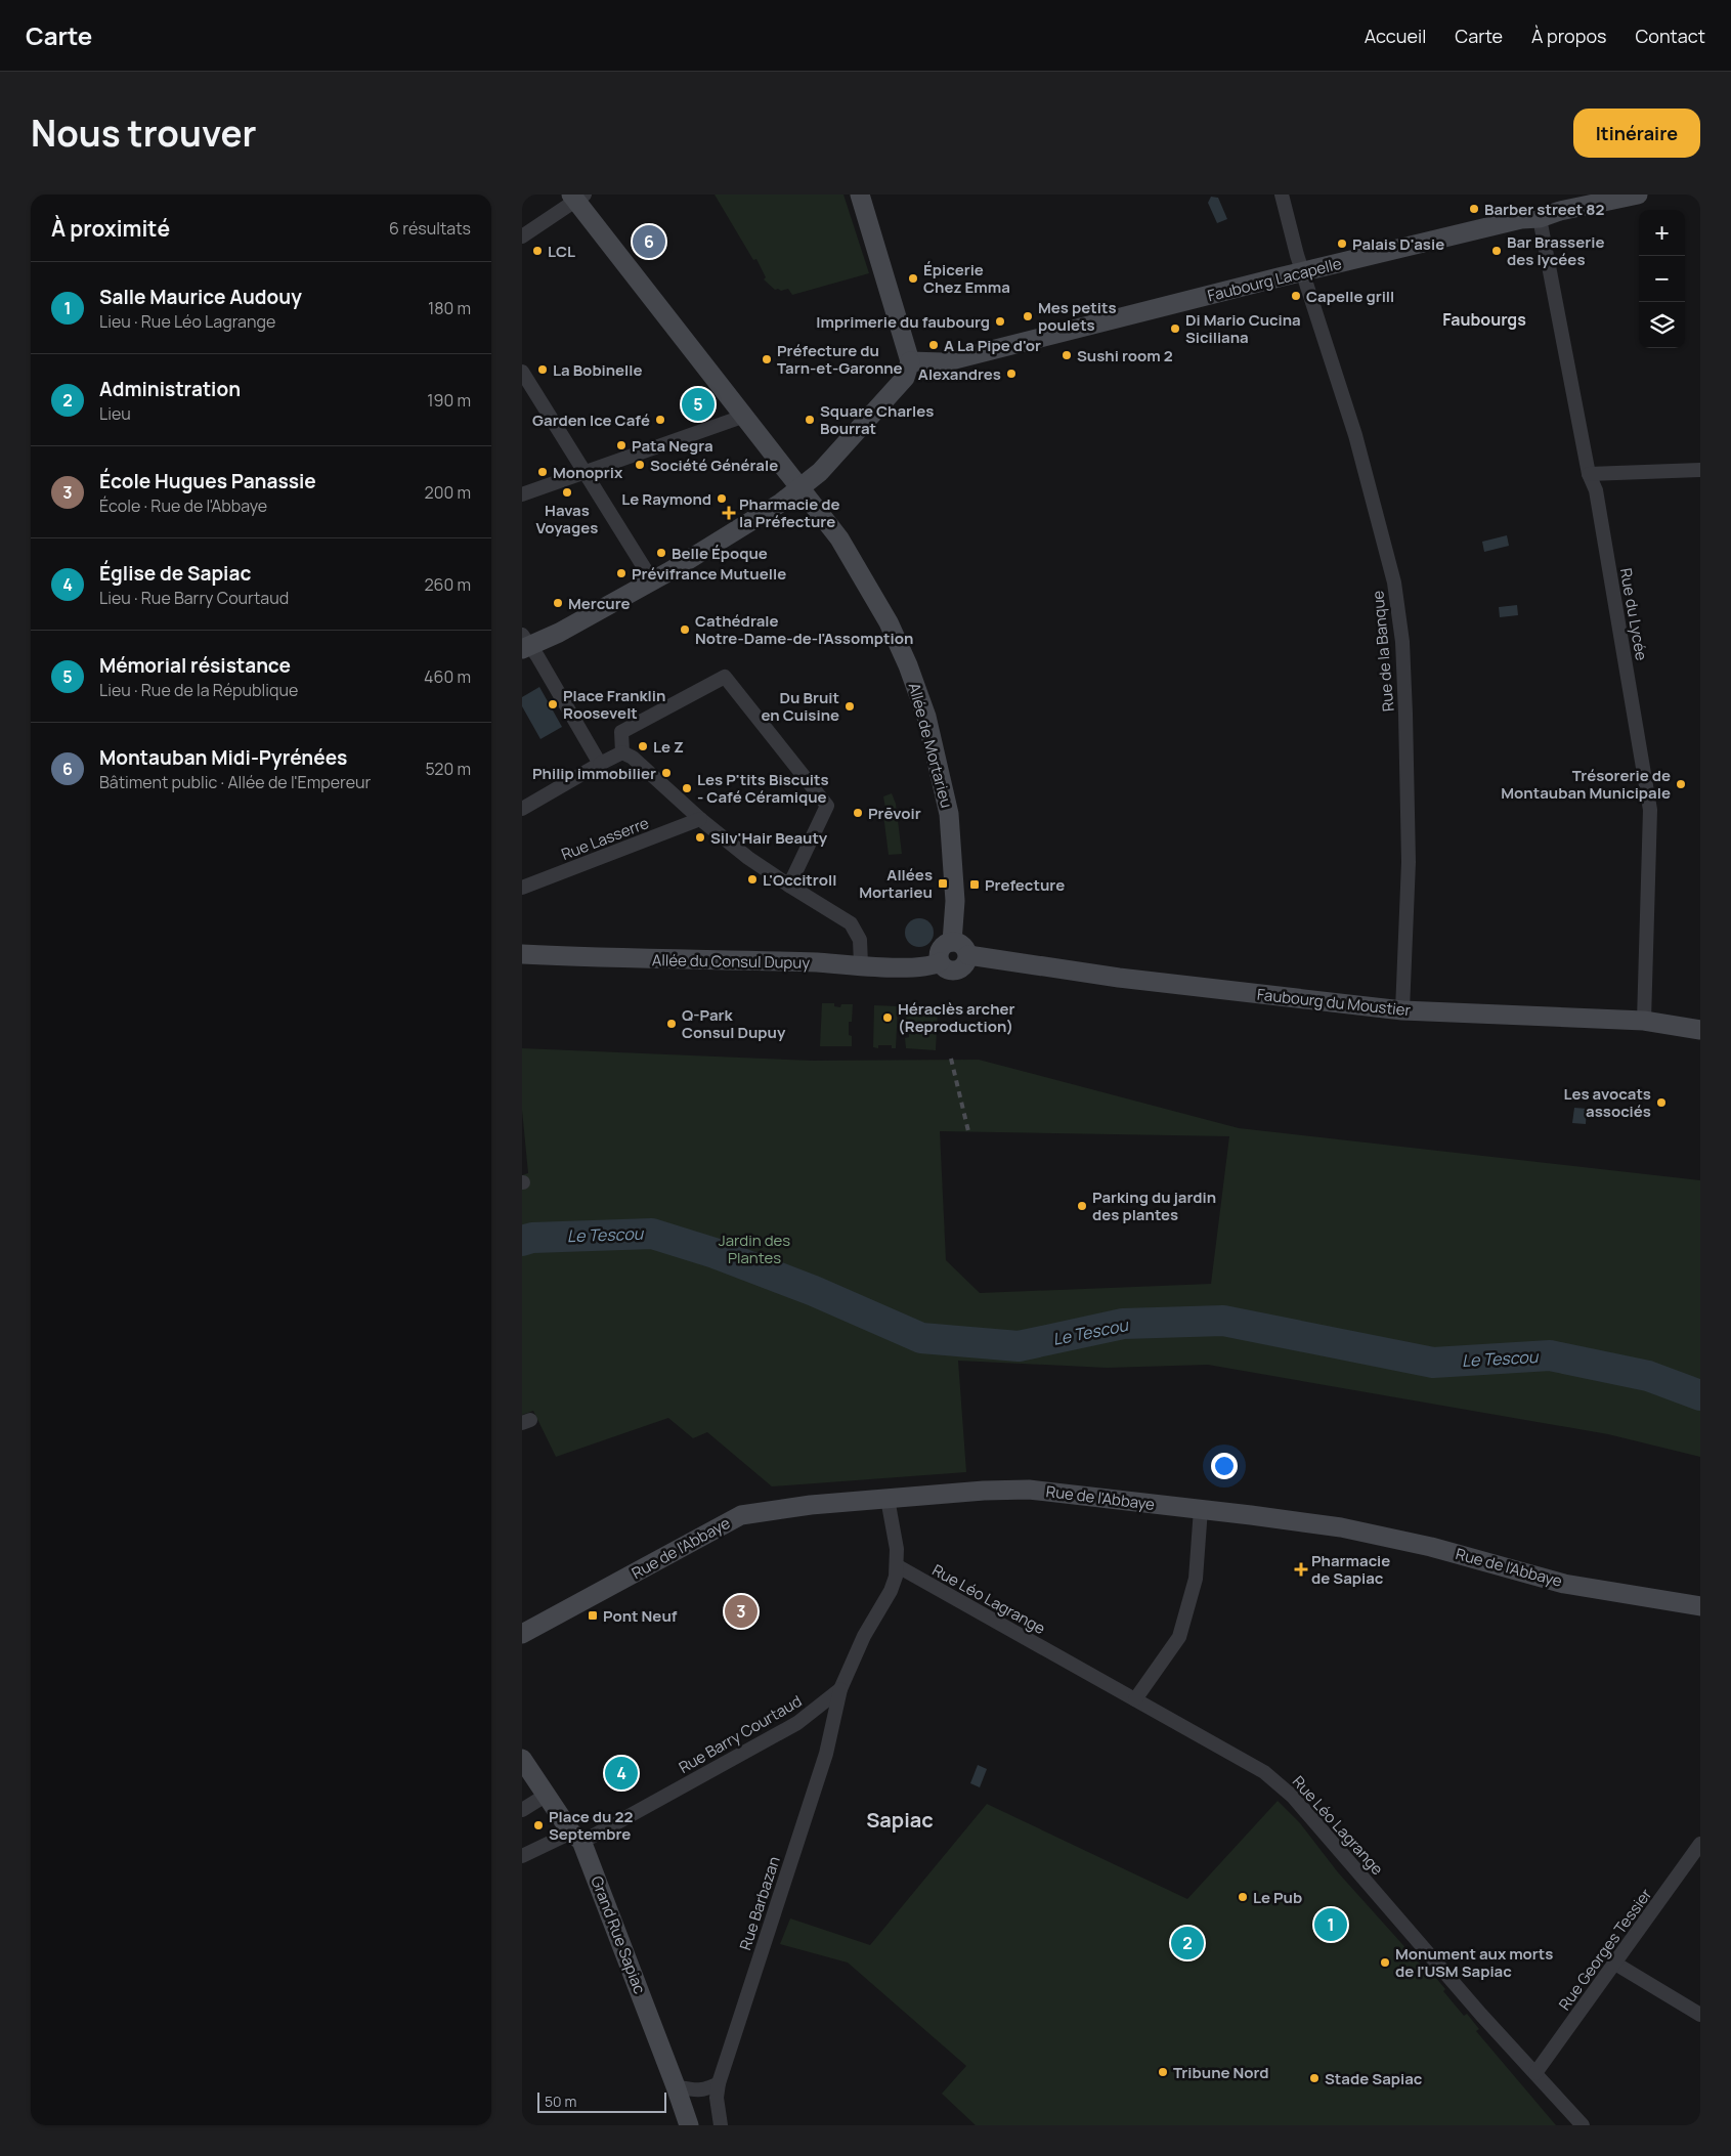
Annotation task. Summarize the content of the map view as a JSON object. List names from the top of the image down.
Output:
{
  "streets": {
    "main road": [
      "Faubourg Lacapelle",
      "Allée de Mortarieu",
      "Allée du Consul Dupuy",
      "Faubourg du Moustier",
      "Rue de l'Abbaye",
      "Grand Rue Sapiac"
    ],
    "street": [
      "Rue du Lycée",
      "Rue de la Banque",
      "Rue Lasserre",
      "Rue Léo Lagrange",
      "Rue Barry Courtaud",
      "Rue Barbazan",
      "Rue Georges Tessier"
    ]
  },
  "crossings": [
    ["Faubourg Lacapelle", "Rue du Lycée"],
    ["Faubourg Lacapelle", "Rue de la Banque"],
    ["Rue du Lycée", "Faubourg du Moustier"],
    ["Rue de la Banque", "Faubourg du Moustier"],
    ["Allée de Mortarieu", "Allée du Consul Dupuy"],
    ["Allée de Mortarieu", "Faubourg du Moustier"],
    ["Allée du Consul Dupuy", "Faubourg du Moustier"],
    ["Rue de l'Abbaye", "Rue Barry Courtaud"],
    ["Rue Léo Lagrange", "Rue Barry Courtaud"],
    ["Rue Léo Lagrange", "Rue Georges Tessier"],
    ["Rue Barry Courtaud", "Rue Barbazan"],
    ["Rue Barry Courtaud", "Grand Rue Sapiac"]
  ],
  "districts": ["Faubourgs", "Sapiac"],
  "water": ["Le Tescou"],
  "parks": ["Jardin des Plantes"],
  "places": {
    "other": [
      "Barber street 82",
      "Palais D'asie",
      "LCL",
      "Bar Brasserie des lycées",
      "Épicerie Chez Emma",
      "Capelle grill",
      "Mes petits poulets",
      "Imprimerie du faubourg",
      "Di Mario Cucina Siciliana",
      "A La Pipe d'or",
      "Sushi room 2",
      "Préfecture du Tarn-et-Garonne",
      "La Bobinelle",
      "Alexandres",
      "Garden Ice Café",
      "Square Charles Bourrat",
      "Pata Negra",
      "Société Générale",
      "Monoprix",
      "Havas Voyages",
      "Le Raymond",
      "Belle Époque",
      "Prévifrance Mutuelle",
      "Mercure",
      "Cathédrale Notre-Dame-de-l'Assomption",
      "Place Franklin Roosevelt",
      "Du Bruit en Cuisine",
      "Le Z",
      "Philip immobilier",
      "Trésorerie de Montauban Municipale",
      "Les P'tits Biscuits - Café Céramique",
      "Prēvoir",
      "Silv'Hair Beauty",
      "L'Occitroll",
      "Héraclès archer (Reproduction)",
      "Q-Park Consul Dupuy",
      "Les avocats associés",
      "Parking du jardin des plantes",
      "Place du 22 Septembre",
      "Le Pub",
      "Monument aux morts de l'USM Sapiac",
      "Tribune Nord",
      "Stade Sapiac"
    ],
    "health": ["Pharmacie de la Préfecture", "Pharmacie de Sapiac"],
    "transit": ["Allées Mortarieu", "Prefecture", "Pont Neuf"]
  },
  "scale_bar": "50 m",
  "page": {
    "header": "Carte",
    "nav": [
      "Accueil",
      "Carte",
      "À propos",
      "Contact"
    ],
    "title": "Nous trouver",
    "buttons": "Itinéraire",
    "heading": ["À proximité", "6 résultats"],
    "map_buttons": ["+", "−"],
    "pins": [
      "6",
      "5",
      "3",
      "4",
      "1",
      "2"
    ],
    "list": [
      {
        "mark": "1",
        "name": "Salle Maurice Audouy",
        "note": "Lieu · Rue Léo Lagrange",
        "value": "180 m"
      },
      {
        "mark": "2",
        "name": "Administration",
        "note": "Lieu",
        "value": "190 m"
      },
      {
        "mark": "3",
        "name": "École Hugues Panassie",
        "note": "École · Rue de l'Abbaye",
        "value": "200 m"
      },
      {
        "mark": "4",
        "name": "Église de Sapiac",
        "note": "Lieu · Rue Barry Courtaud",
        "value": "260 m"
      },
      {
        "mark": "5",
        "name": "Mémorial résistance",
        "note": "Lieu · Rue de la République",
        "value": "460 m"
      },
      {
        "mark": "6",
        "name": "Montauban Midi-Pyrénées",
        "note": "Bâtiment public · Allée de l'Empereur",
        "value": "520 m"
      }
    ],
    "scale": "50 m"
  }
}
